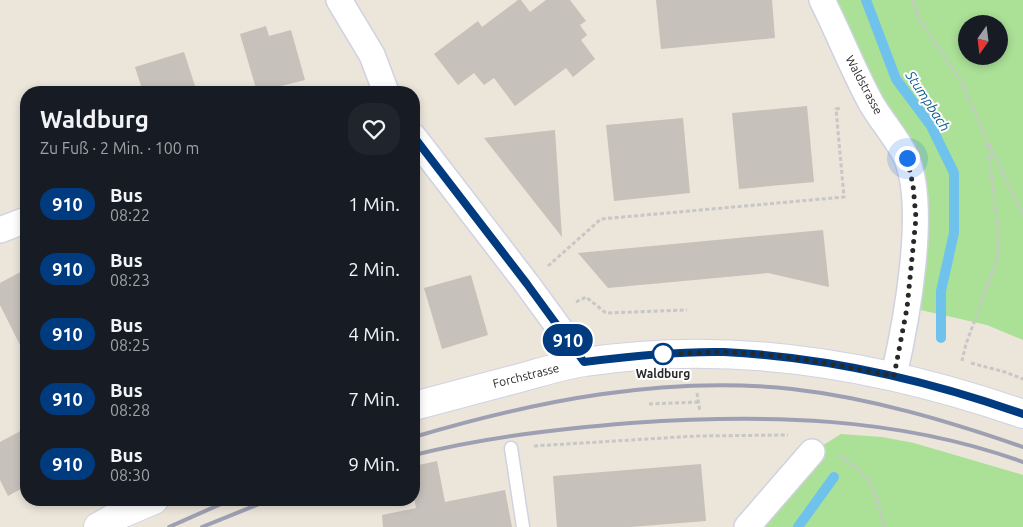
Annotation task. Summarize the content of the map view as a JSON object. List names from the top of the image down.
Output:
{
  "streets": {
    "main road": ["Forchstrasse"],
    "street": ["Waldstrasse"]
  },
  "crossings": [
    ["Waldstrasse", "Forchstrasse"]
  ],
  "water": ["Stumpbach"],
  "places": ["Waldburg"],
  "lines": ["bus line 910"],
  "north": "bottom",
  "page": {
    "on_map": "910",
    "heading": ["Waldburg", "Zu Fuß · 2 Min. · 100 m"],
    "list": [
      {
        "mark": "910",
        "name": "Bus",
        "note": "08:22",
        "value": "1 Min."
      },
      {
        "mark": "910",
        "name": "Bus",
        "note": "08:23",
        "value": "2 Min."
      },
      {
        "mark": "910",
        "name": "Bus",
        "note": "08:25",
        "value": "4 Min."
      },
      {
        "mark": "910",
        "name": "Bus",
        "note": "08:28",
        "value": "7 Min."
      },
      {
        "mark": "910",
        "name": "Bus",
        "note": "08:30",
        "value": "9 Min."
      }
    ]
  }
}
